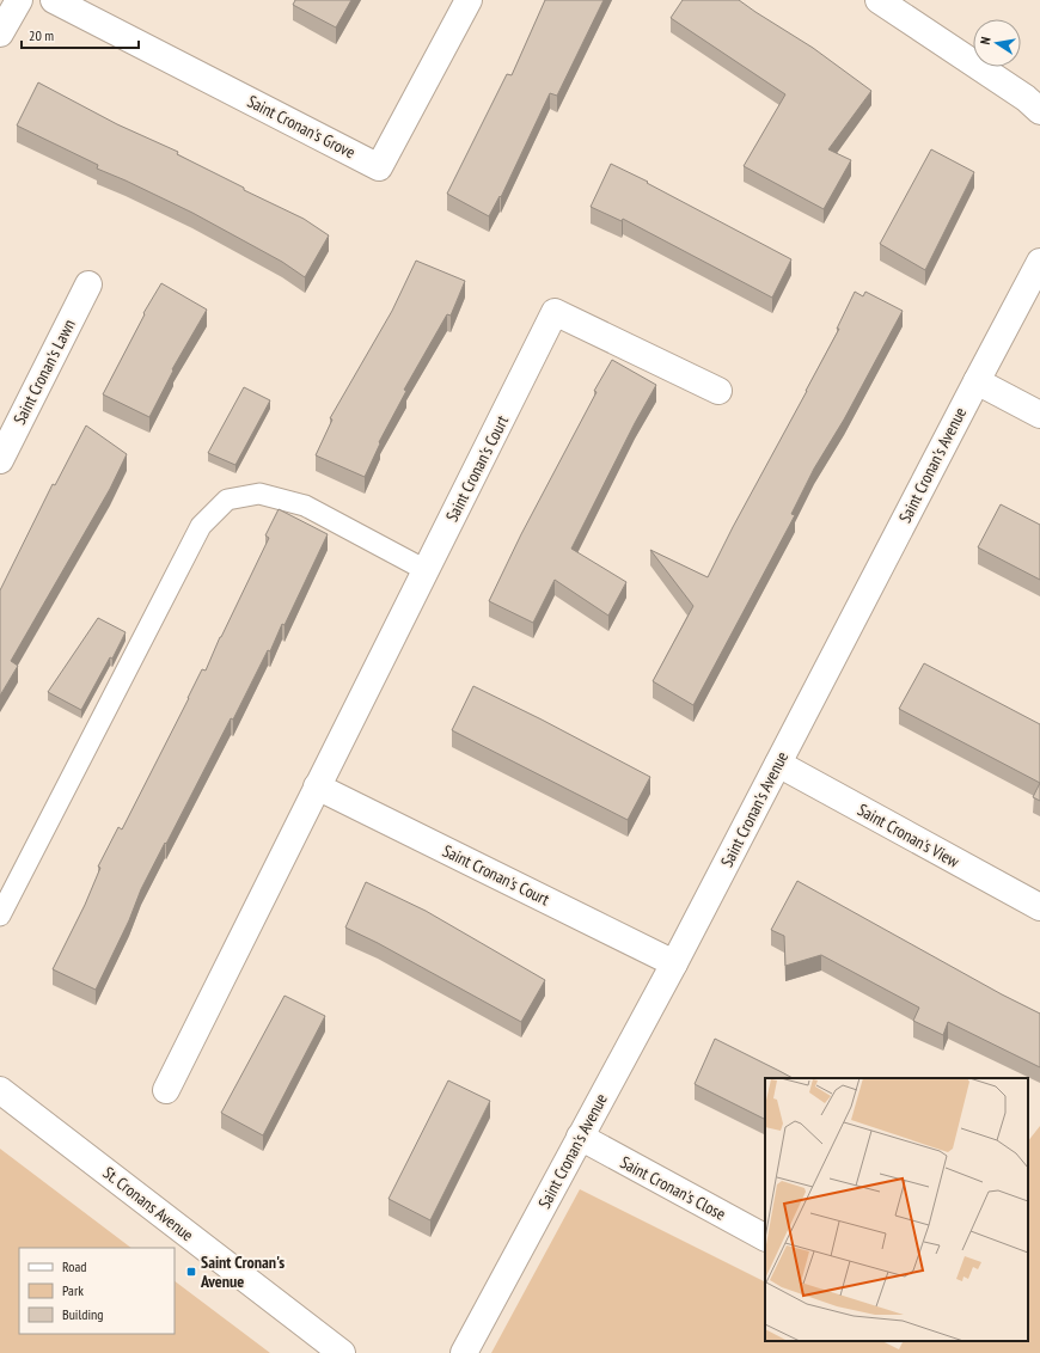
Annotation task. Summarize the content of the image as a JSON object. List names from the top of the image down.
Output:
{
  "streets": {
    "street": [
      "Saint Cronan's Grove",
      "Saint Cronan's Lawn",
      "Saint Cronan's Avenue",
      "Saint Cronan's Court",
      "Saint Cronan's View",
      "Saint Cronan's Close",
      "St. Cronans Avenue"
    ]
  },
  "crossings": [
    ["Saint Cronan's Avenue", "Saint Cronan's Court"],
    ["Saint Cronan's Avenue", "Saint Cronan's View"],
    ["Saint Cronan's Avenue", "Saint Cronan's Close"]
  ],
  "places": {
    "transit": ["Saint Cronan's Avenue"]
  },
  "legend": ["Road", "Park", "Building"],
  "scale_bar": "20 m",
  "north": "left"
}
